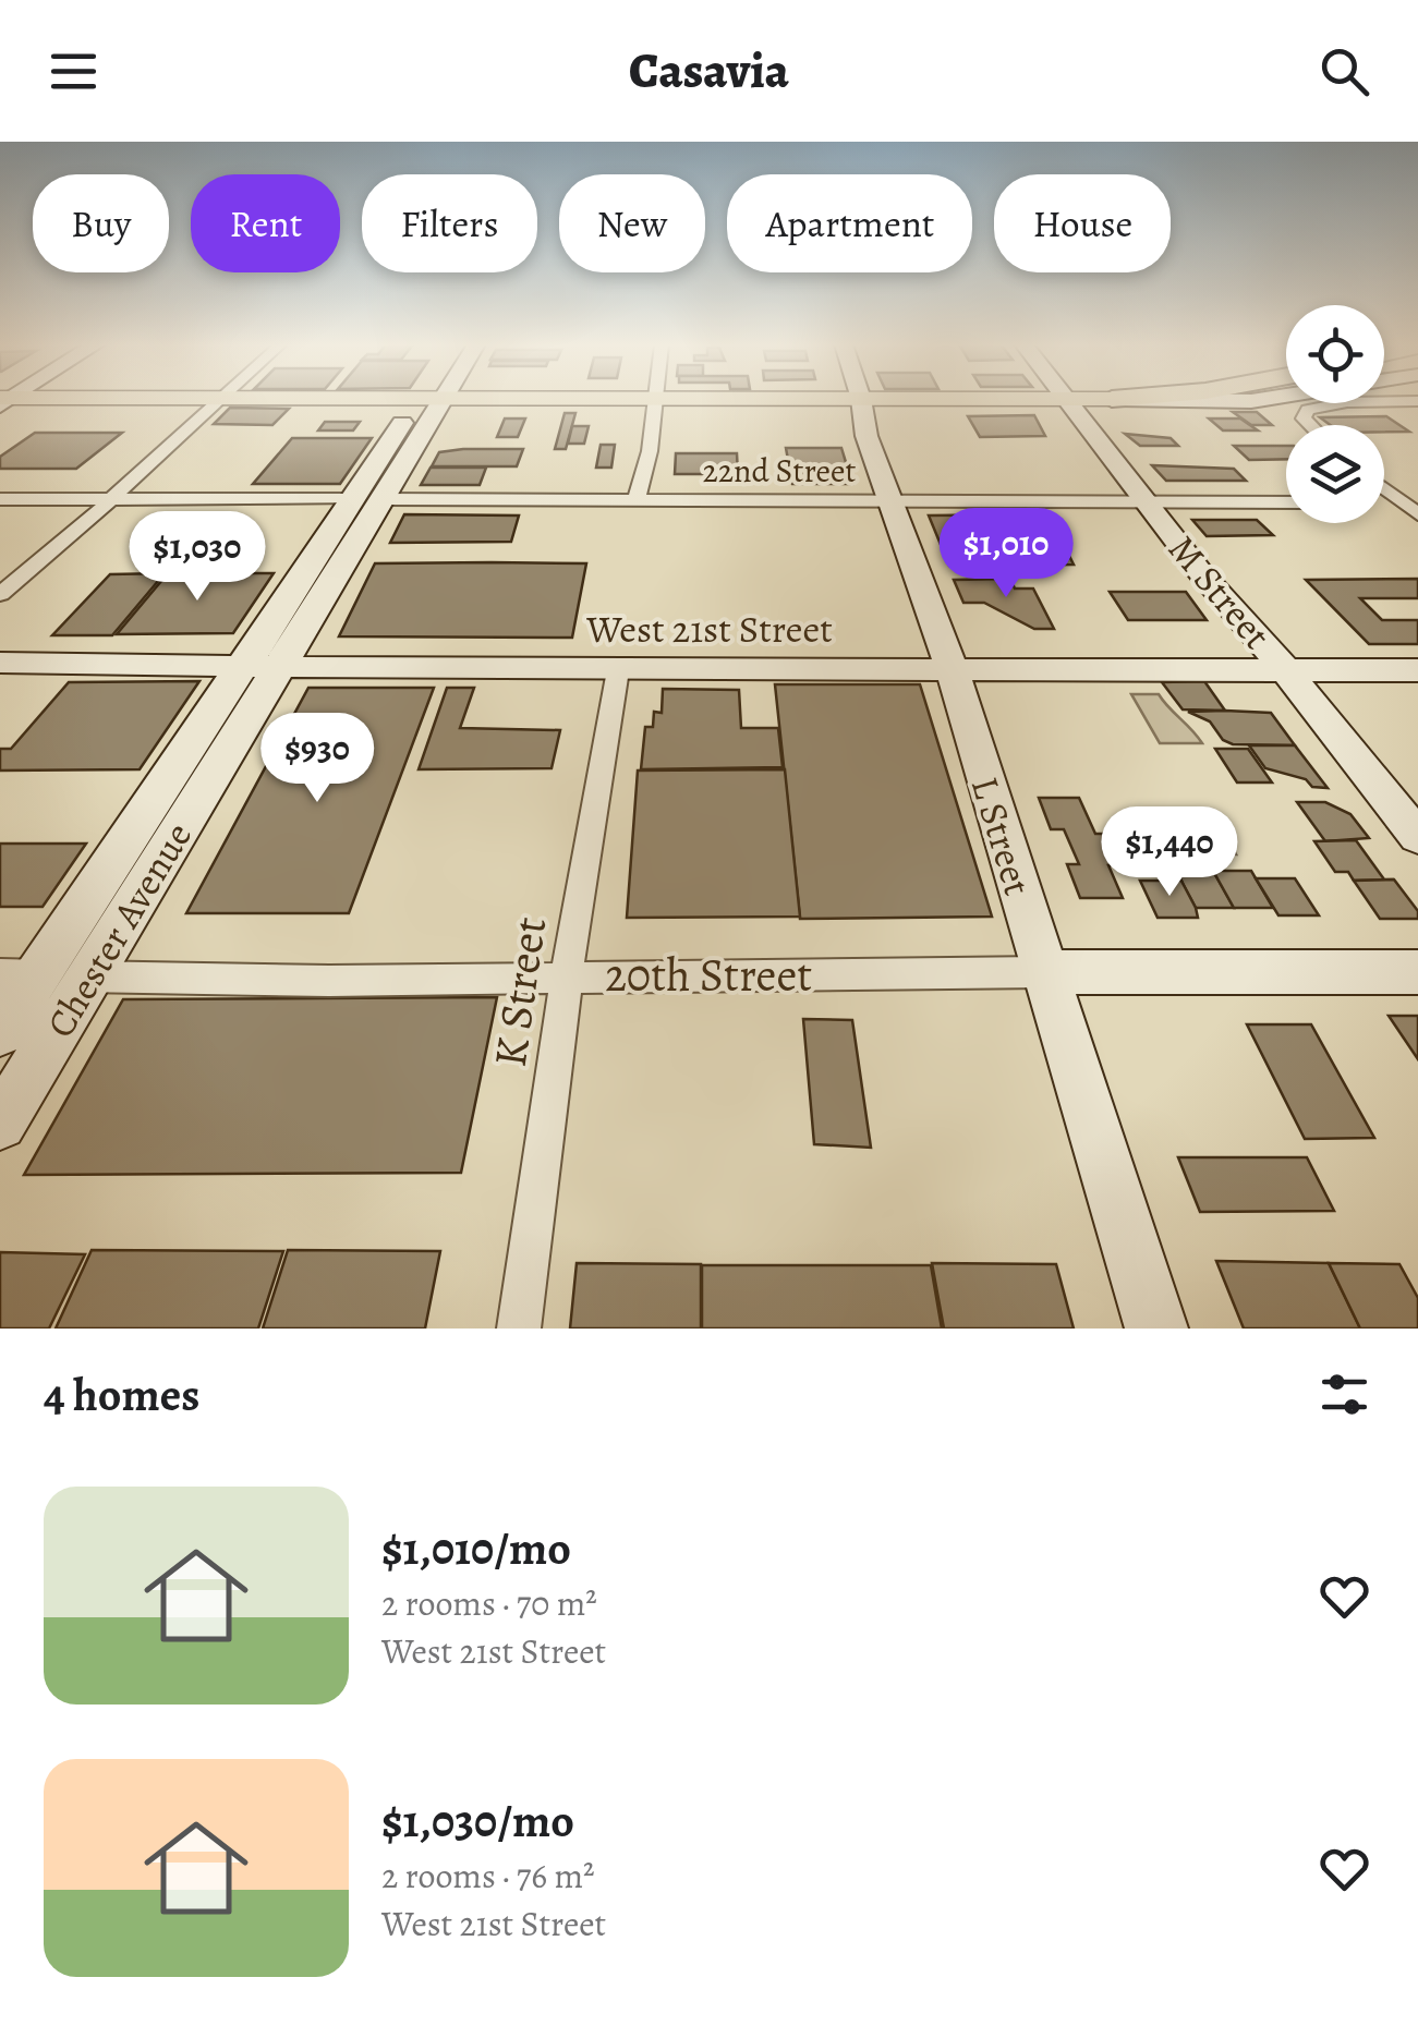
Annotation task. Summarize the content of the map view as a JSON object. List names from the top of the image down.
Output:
{
  "streets": {
    "street": [
      "22nd Street",
      "M Street",
      "West 21st Street",
      "L Street",
      "Chester Avenue",
      "20th Street",
      "K Street"
    ]
  },
  "crossings": [
    ["22nd Street", "M Street"],
    ["22nd Street", "L Street"],
    ["22nd Street", "Chester Avenue"],
    ["M Street", "West 21st Street"],
    ["West 21st Street", "L Street"],
    ["West 21st Street", "Chester Avenue"],
    ["West 21st Street", "K Street"],
    ["L Street", "20th Street"],
    ["Chester Avenue", "20th Street"],
    ["20th Street", "K Street"]
  ],
  "page": {
    "header": "Casavia",
    "chip": [
      "Buy",
      "Rent",
      "Filters",
      "New",
      "Apartment",
      "House"
    ],
    "price": [
      "$1,010",
      "$1,030",
      "$930",
      "$1,440"
    ],
    "heading": "4 homes",
    "list": [
      {
        "name": "$1,010/mo",
        "note": "2 rooms · 70 m² · West 21st Street"
      },
      {
        "name": "$1,030/mo",
        "note": "2 rooms · 76 m² · West 21st Street"
      }
    ]
  }
}
